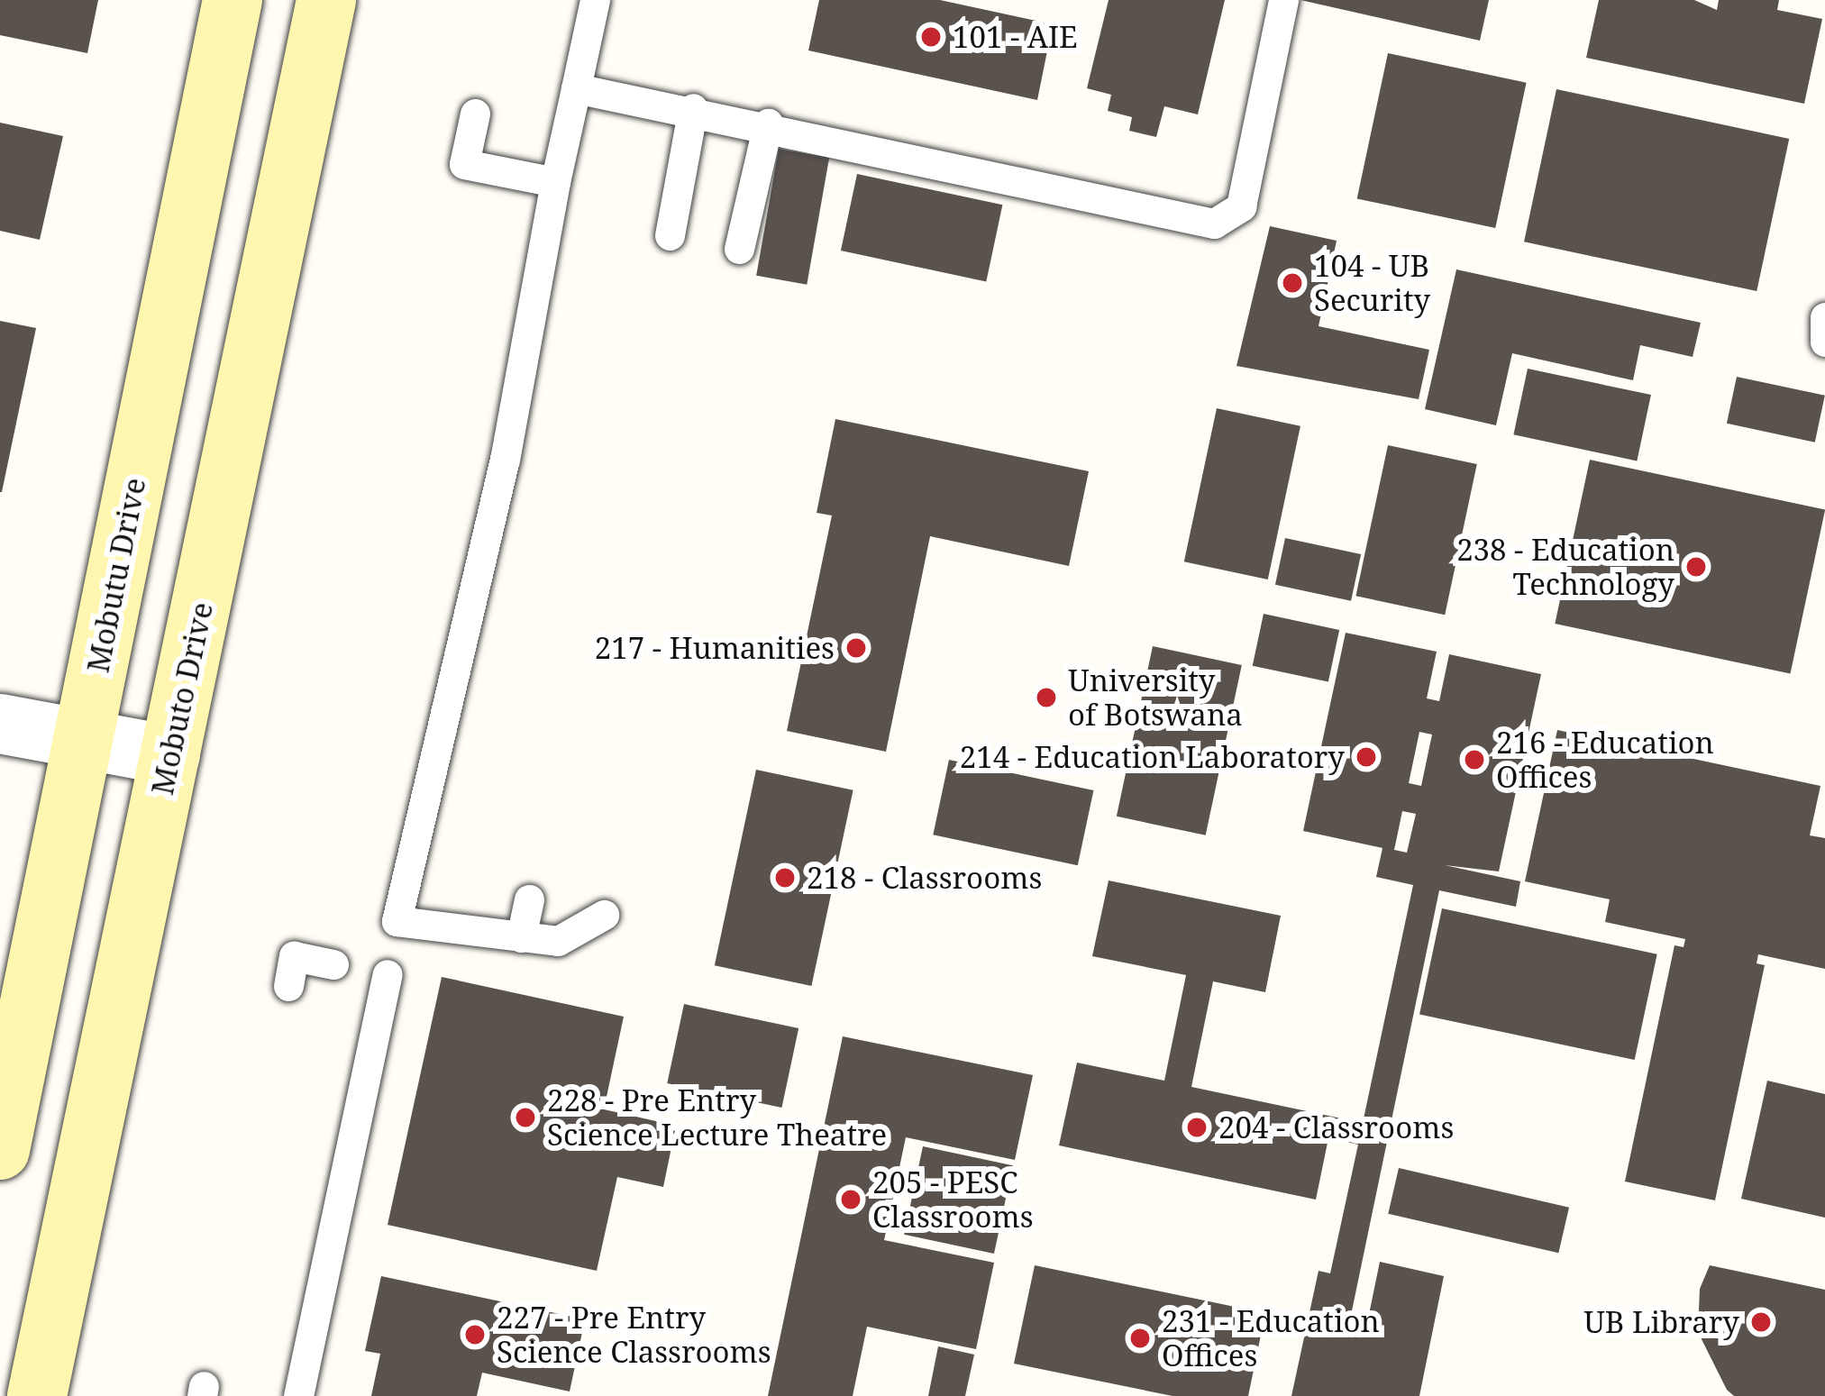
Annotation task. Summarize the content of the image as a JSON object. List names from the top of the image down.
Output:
{
  "streets": {
    "main road": ["Mobutu Drive", "Mobuto Drive"]
  },
  "places": [
    "101 - AIE",
    "104 - UB Security",
    "238 - Education Technology",
    "217 - Humanities",
    "University of Botswana",
    "214 - Education Laboratory",
    "216 - Education Offices",
    "218 - Classrooms",
    "228 - Pre Entry Science Lecture Theatre",
    "204 - Classrooms",
    "205 - PESC Classrooms",
    "UB Library",
    "227 - Pre Entry Science Classrooms",
    "231 - Education Offices"
  ]
}
